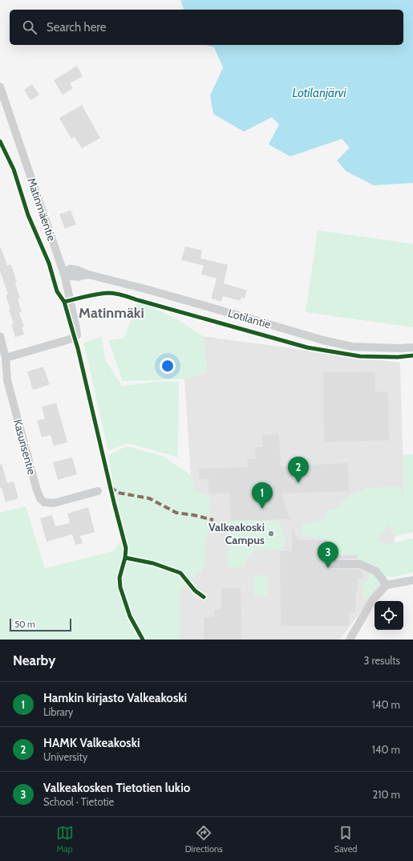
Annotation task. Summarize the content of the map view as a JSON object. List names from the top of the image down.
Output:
{
  "streets": {
    "street": ["Matinmäentie", "Lotilantie", "Kasurisentie"]
  },
  "crossings": [
    ["Matinmäentie", "Lotilantie"],
    ["Matinmäentie", "Kasurisentie"]
  ],
  "districts": ["Matinmäki"],
  "water": ["Lotilanjärvi"],
  "places": ["Valkeakoski Campus"],
  "scale_bar": "50 m",
  "page": {
    "search": "Search here",
    "pins": ["2", "1", "3"],
    "scale": "50 m",
    "heading": ["Nearby", "3 results"],
    "list": [
      {
        "mark": "1",
        "name": "Hamkin kirjasto Valkeakoski",
        "note": "Library",
        "value": "140 m"
      },
      {
        "mark": "2",
        "name": "HAMK Valkeakoski",
        "note": "University",
        "value": "140 m"
      },
      {
        "mark": "3",
        "name": "Valkeakosken Tietotien lukio",
        "note": "School · Tietotie",
        "value": "210 m"
      }
    ],
    "nav": ["Map", "Directions", "Saved"]
  }
}
